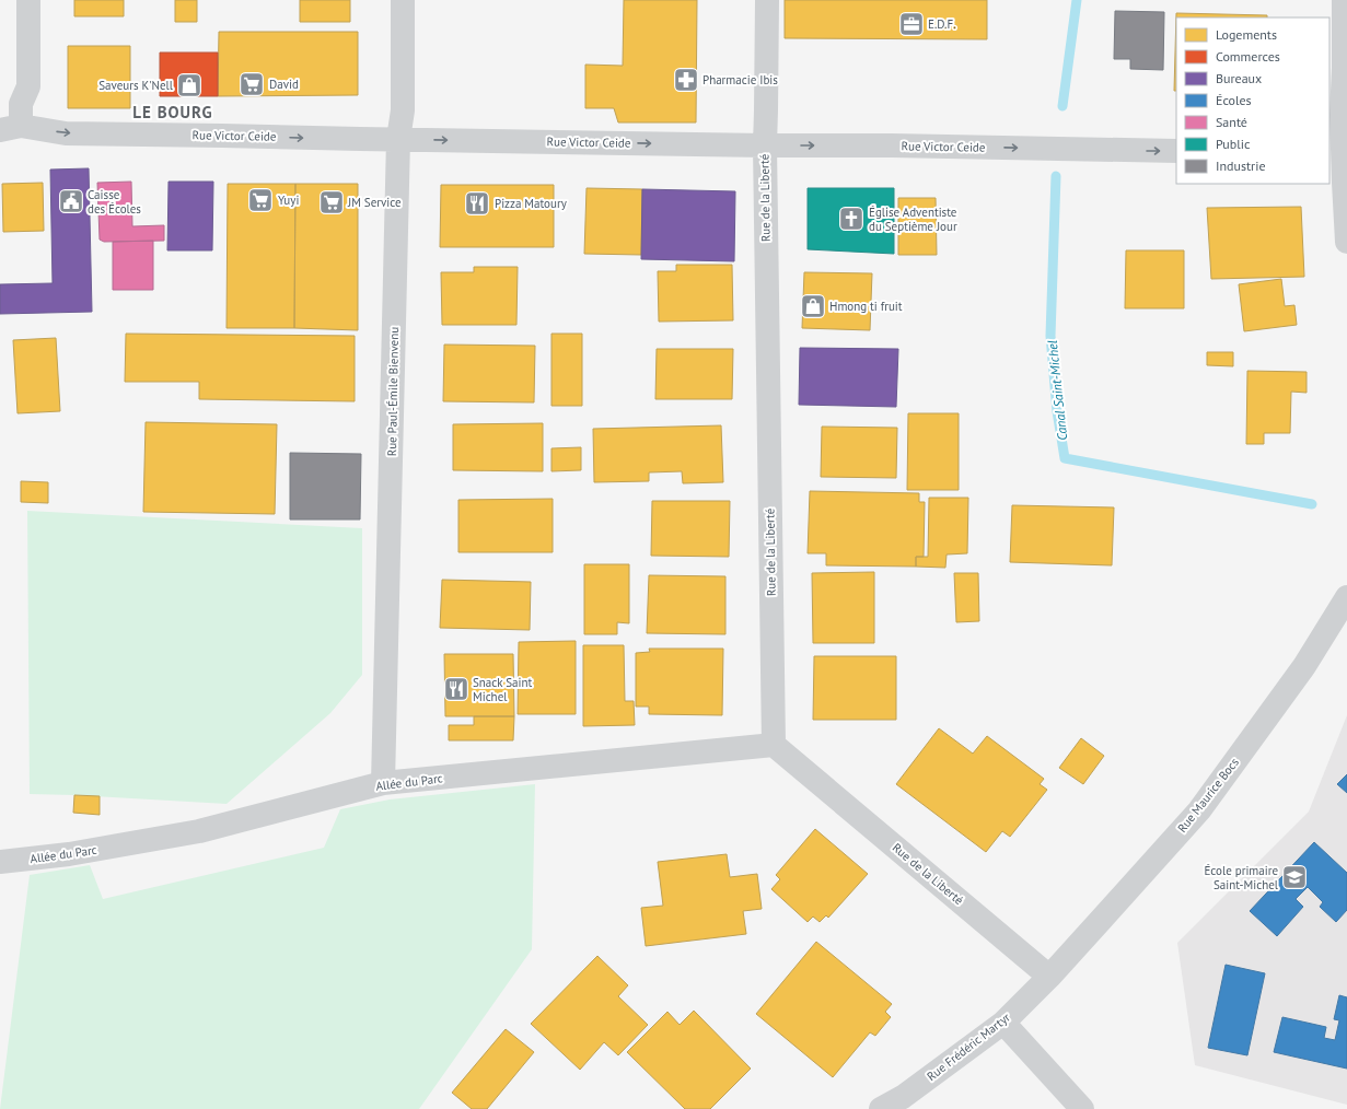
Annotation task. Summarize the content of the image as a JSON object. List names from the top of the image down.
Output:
{
  "streets": {
    "street": [
      "Rue Victor Ceide",
      "Rue de la Liberté",
      "Rue Paul-Émile Bienvenu",
      "Allée du Parc",
      "Rue Maurice Bocs",
      "Rue Frédéric Martyr"
    ]
  },
  "crossings": [
    ["Rue Victor Ceide", "Rue de la Liberté"],
    ["Rue Victor Ceide", "Rue Paul-Émile Bienvenu"],
    ["Rue de la Liberté", "Allée du Parc"],
    ["Rue de la Liberté", "Rue Maurice Bocs"],
    ["Rue de la Liberté", "Rue Frédéric Martyr"],
    ["Rue Paul-Émile Bienvenu", "Allée du Parc"],
    ["Rue Maurice Bocs", "Rue Frédéric Martyr"]
  ],
  "one_way": ["Rue Victor Ceide"],
  "districts": ["LE BOURG"],
  "water": ["Canal Saint-Michel"],
  "places": {
    "office": ["E.D.F."],
    "pharmacy": ["Pharmacie Ibis"],
    "supermarket": ["David", "Yuyi", "JM Service"],
    "shop": ["Saveurs K'Nell", "Hmong ti fruit"],
    "public building": ["Caisse des Écoles"],
    "restaurant": ["Pizza Matoury", "Snack Saint Michel"],
    "church": ["Église Adventiste du Septième Jour"],
    "school or university": ["École primaire Saint-Michel"]
  },
  "legend": [
    "Logements",
    "Commerces",
    "Bureaux",
    "Écoles",
    "Santé",
    "Public",
    "Industrie"
  ]
}
